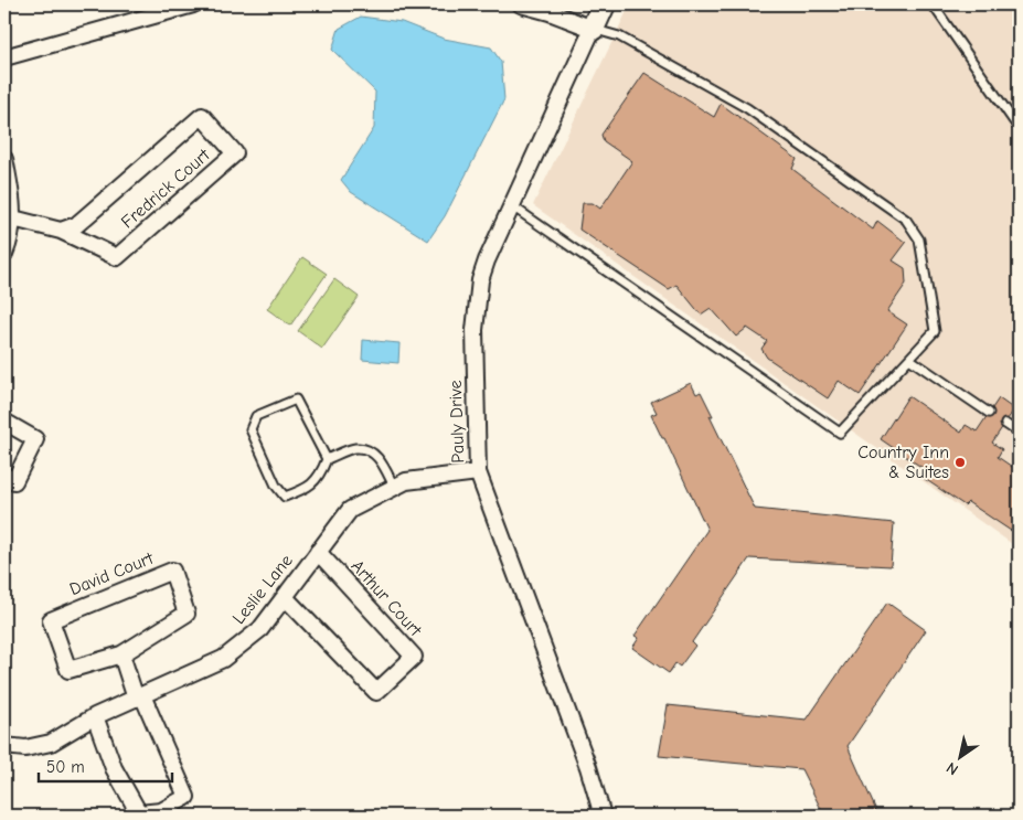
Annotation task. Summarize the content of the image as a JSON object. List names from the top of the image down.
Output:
{
  "streets": {
    "street": [
      "Fredrick Court",
      "Pauly Drive",
      "David Court",
      "Leslie Lane",
      "Arthur Court"
    ]
  },
  "crossings": [
    ["Pauly Drive", "Leslie Lane"],
    ["Leslie Lane", "Arthur Court"]
  ],
  "places": ["Country Inn & Suites"],
  "scale_bar": "50 m",
  "north": "bottom left"
}
